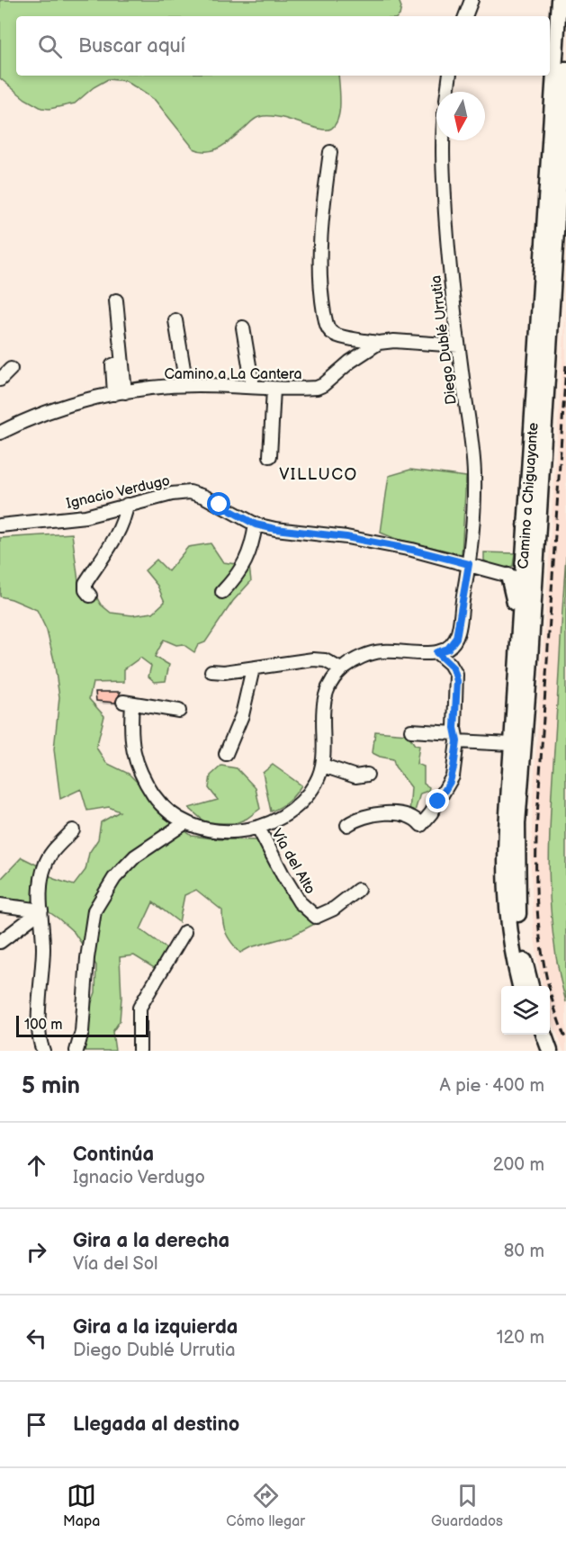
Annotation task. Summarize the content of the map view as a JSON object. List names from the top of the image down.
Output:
{
  "streets": {
    "main road": ["Camino a Chiguayante"],
    "street": [
      "Diego Dublé Urrutia",
      "Camino a La Cantera",
      "Ignacio Verdugo",
      "Vía del Alto"
    ]
  },
  "crossings": [
    ["Diego Dublé Urrutia", "Ignacio Verdugo"],
    ["Ignacio Verdugo", "Camino a Chiguayante"]
  ],
  "districts": ["VILLUCO"],
  "scale_bar": "100 m",
  "north": "bottom",
  "page": {
    "search": "Buscar aquí",
    "scale": "100 m",
    "heading": ["5 min", "A pie · 400 m"],
    "list": [
      ["Continúa", "Ignacio Verdugo", "200 m"],
      ["Gira a la derecha", "Vía del Sol", "80 m"],
      ["Gira a la izquierda", "Diego Dublé Urrutia", "120 m"],
      "Llegada al destino"
    ],
    "nav": ["Mapa", "Cómo llegar", "Guardados"]
  }
}
